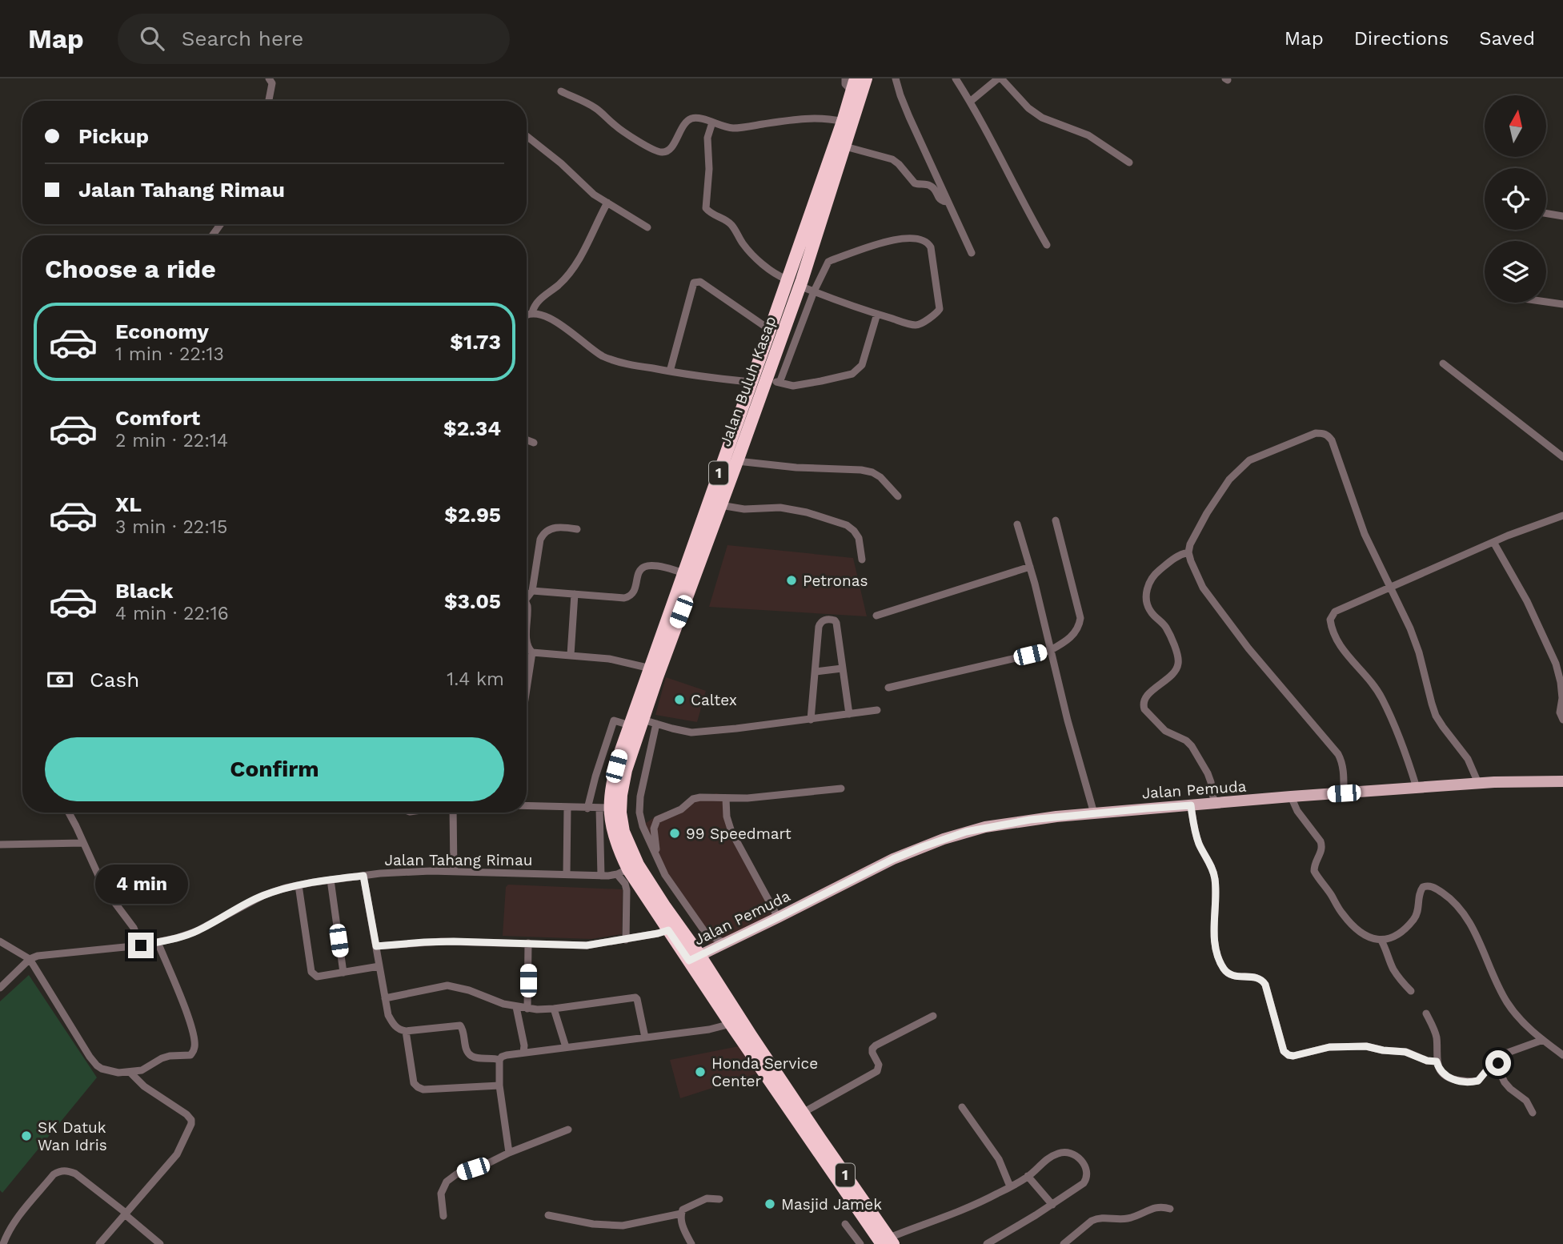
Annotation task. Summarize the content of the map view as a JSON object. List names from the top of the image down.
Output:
{
  "streets": {
    "highway": ["Jalan Buluh Kasap", "1"],
    "main road": ["Jalan Pemuda"],
    "street": ["Jalan Tahang Rimau"]
  },
  "crossings": [
    ["Jalan Buluh Kasap", "Jalan Pemuda"],
    ["Jalan Buluh Kasap", "Jalan Tahang Rimau"]
  ],
  "places": [
    "Petronas",
    "Caltex",
    "99 Speedmart",
    "Honda Service Center",
    "SK Datuk Wan Idris",
    "Masjid Jamek"
  ],
  "north": "top",
  "page": {
    "header": "Map",
    "search": "Search here",
    "nav": ["Map", "Directions", "Saved"],
    "banner": ["Pickup", "Jalan Tahang Rimau"],
    "heading": "Choose a ride",
    "list": [
      {
        "name": "Economy",
        "note": "1 min · 22:13",
        "value": "$1.73"
      },
      {
        "name": "Comfort",
        "note": "2 min · 22:14",
        "value": "$2.34"
      },
      {
        "name": "XL",
        "note": "3 min · 22:15",
        "value": "$2.95"
      },
      {
        "name": "Black",
        "note": "4 min · 22:16",
        "value": "$3.05"
      }
    ],
    "pay": ["Cash", "1.4 km"],
    "buttons": "Confirm",
    "bubble": "4 min"
  }
}
